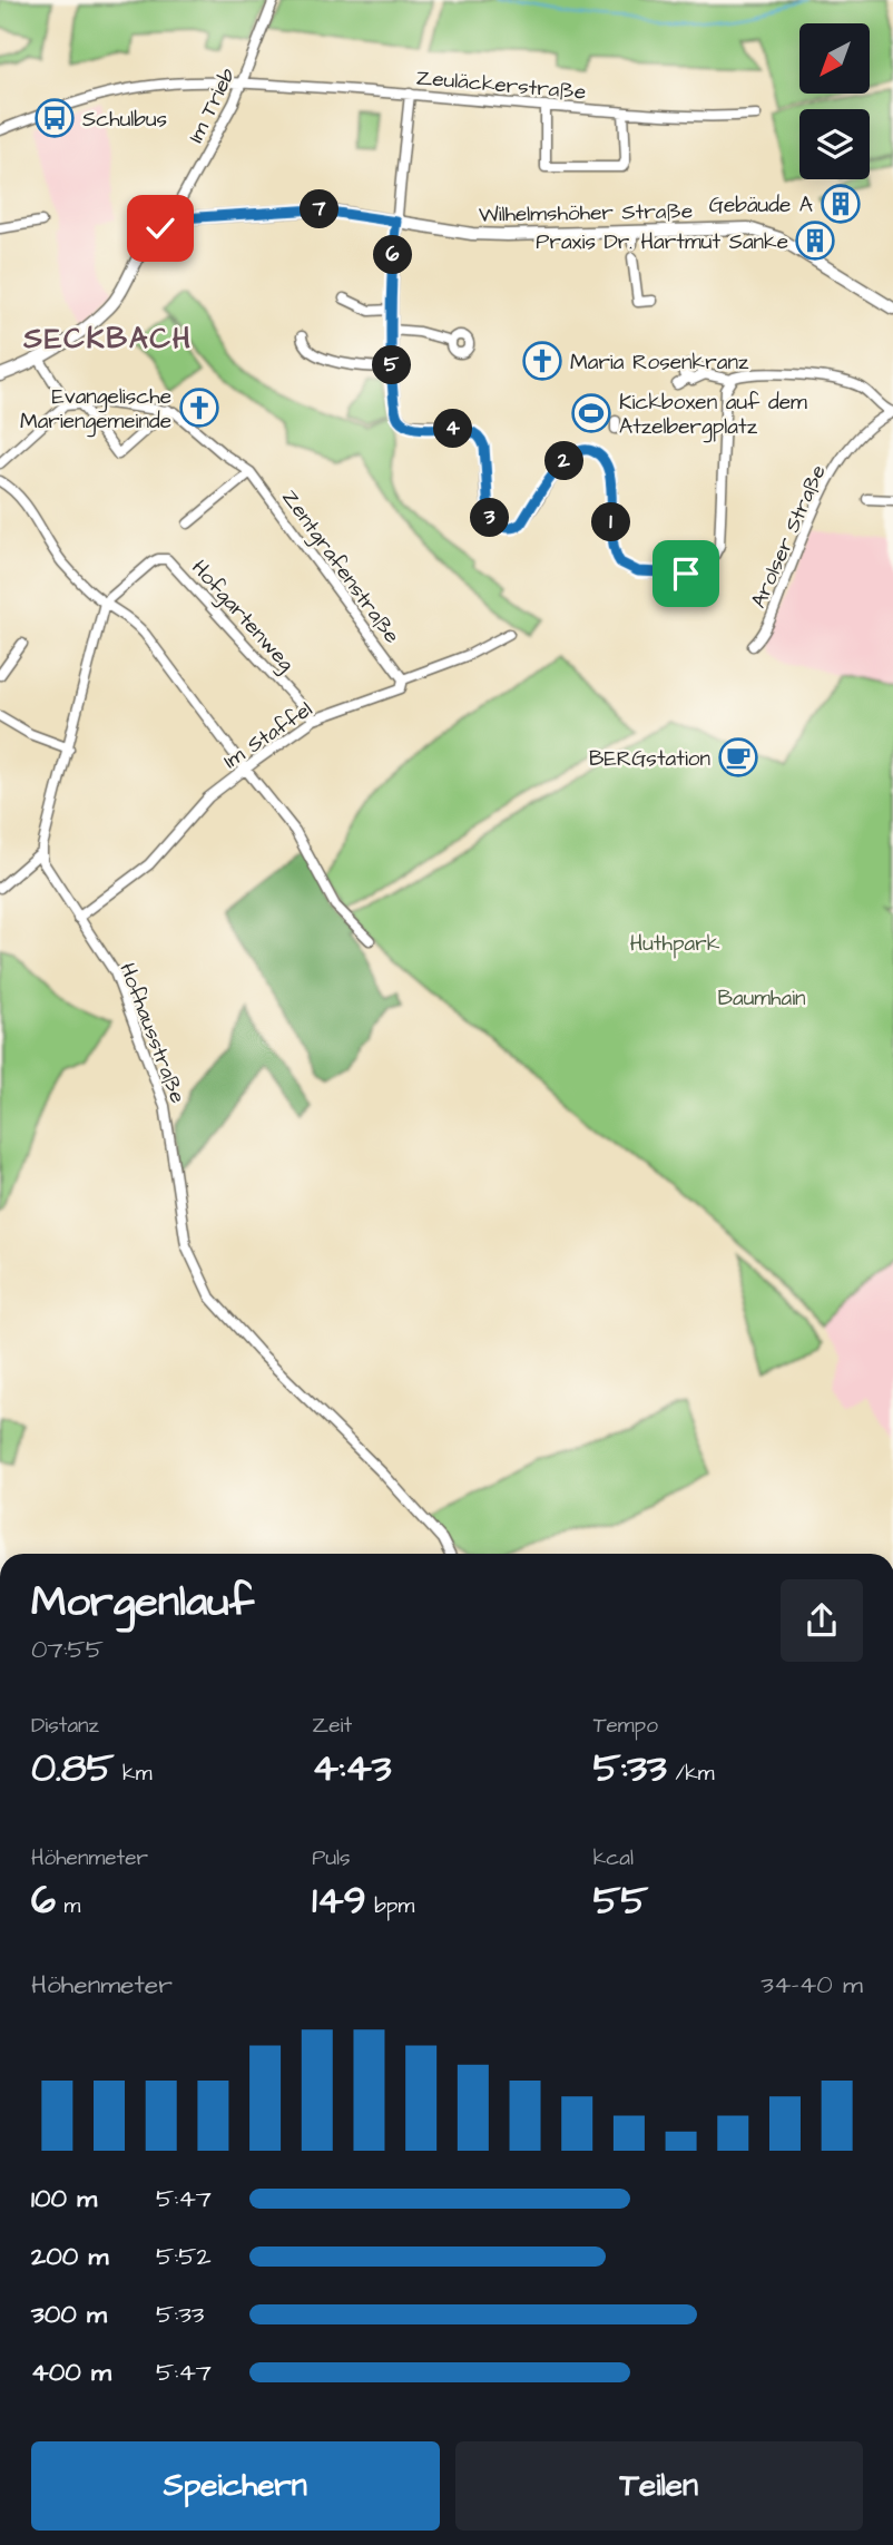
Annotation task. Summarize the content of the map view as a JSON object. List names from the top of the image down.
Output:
{
  "streets": {
    "main road": ["Wilhelmshöher Straße"],
    "street": [
      "Zeuläckerstraße",
      "Im Trieb",
      "Arolser Straße",
      "Zentgrafenstraße",
      "Hofgartenweg",
      "Im Staffel",
      "Hofhausstraße"
    ]
  },
  "crossings": [
    ["Zeuläckerstraße", "Im Trieb"],
    ["Im Trieb", "Wilhelmshöher Straße"],
    ["Zentgrafenstraße", "Im Staffel"],
    ["Hofgartenweg", "Im Staffel"],
    ["Im Staffel", "Hofhausstraße"]
  ],
  "districts": ["SECKBACH"],
  "parks": ["Huthpark", "Baumhain"],
  "places": {
    "bus stop": ["Schulbus"],
    "building": ["Gebäude A", "Praxis Dr. Hartmut Sanke"],
    "church": ["Maria Rosenkranz", "Evangelische Mariengemeinde"],
    "sports": ["Kickboxen auf dem Atzelbergplatz"],
    "cafe": ["BERGstation"]
  },
  "north": "bottom left",
  "page": {
    "pins": [
      "7",
      "6",
      "5",
      "4",
      "2",
      "3",
      "1"
    ],
    "heading": ["Morgenlauf", "07:55"],
    "stats": [
      ["Distanz", "0.85 km"],
      ["Zeit", "4:43"],
      ["Tempo", "5:33 /km"],
      ["Höhenmeter", "6 m"],
      ["Puls", "149 bpm"],
      ["kcal", "55"]
    ],
    "chart": ["Höhenmeter", "34–40 m"],
    "list": [
      {
        "name": "100 m",
        "note": "5:47"
      },
      {
        "name": "200 m",
        "note": "5:52"
      },
      {
        "name": "300 m",
        "note": "5:33"
      },
      {
        "name": "400 m",
        "note": "5:47"
      }
    ],
    "buttons": ["Speichern", "Teilen"]
  }
}
